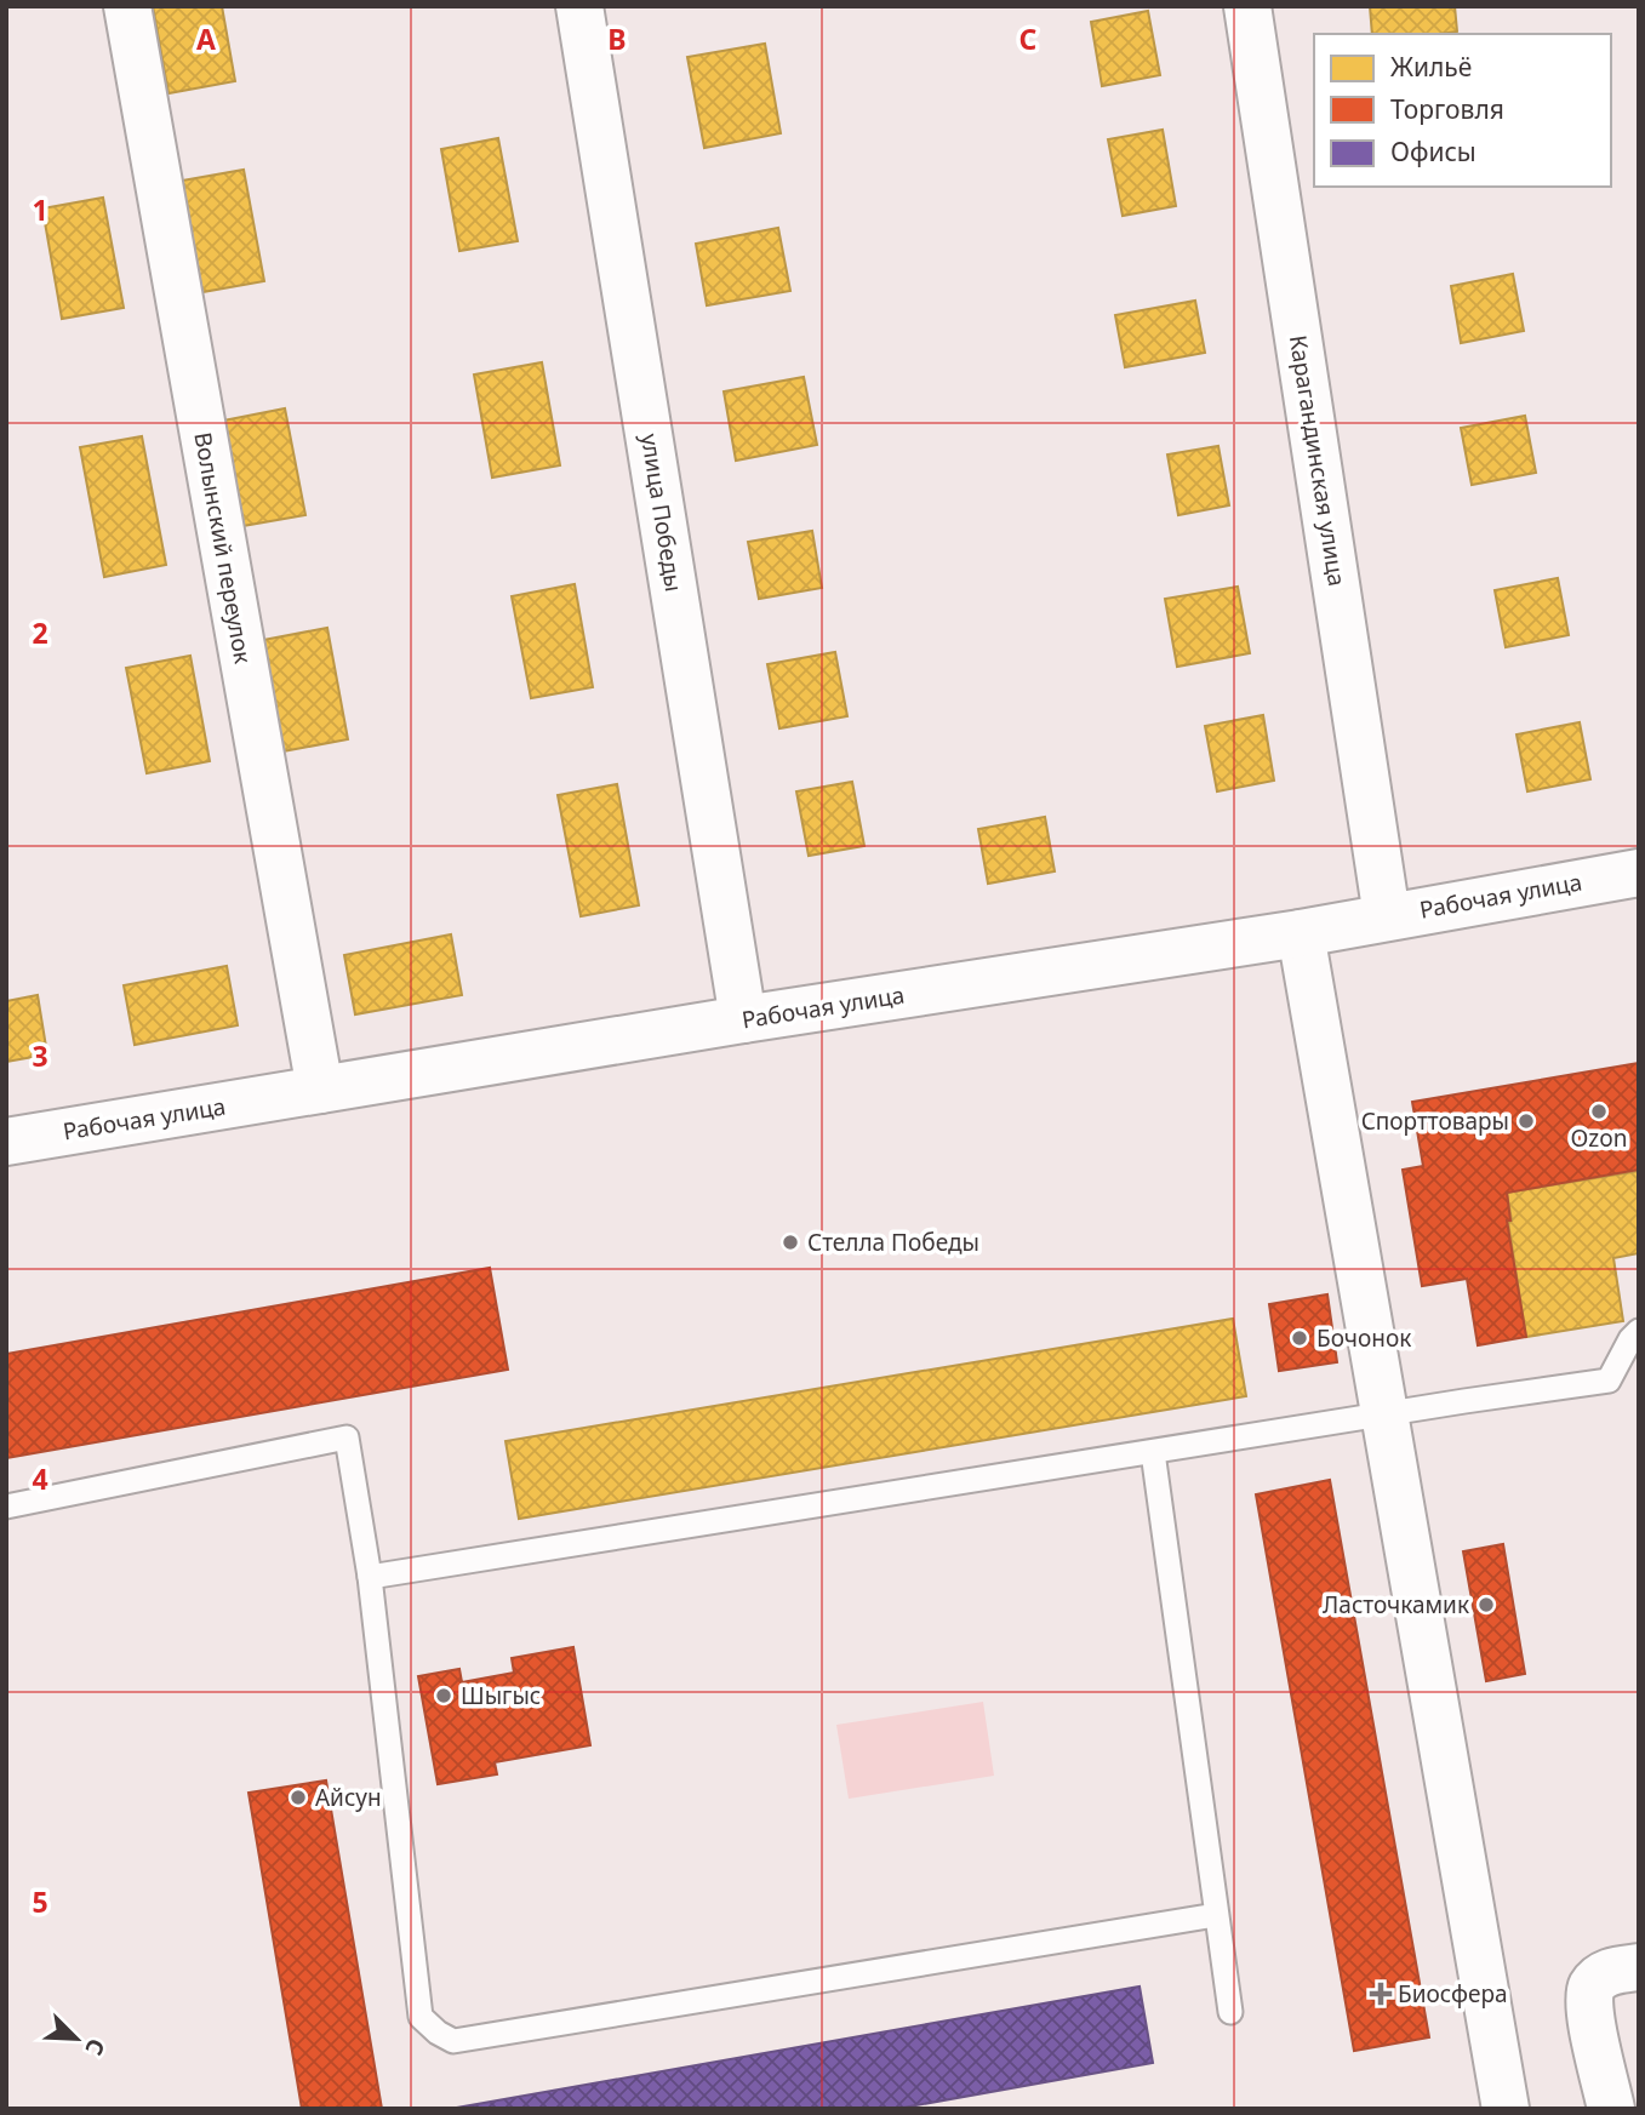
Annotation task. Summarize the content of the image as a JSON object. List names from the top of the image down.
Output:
{
  "streets": {
    "street": [
      "Карагандинская улица",
      "улица Победы",
      "Волынский переулок",
      "Рабочая улица"
    ]
  },
  "crossings": [
    ["Карагандинская улица", "Рабочая улица"],
    ["улица Победы", "Рабочая улица"],
    ["Волынский переулок", "Рабочая улица"]
  ],
  "places": {
    "other": [
      "Ozon",
      "Спорттовары",
      "Стелла Победы",
      "Бочонок",
      "Ласточкамик",
      "Шыгыс",
      "Айсун"
    ],
    "health": ["Биосфера"]
  },
  "legend": ["Жильё", "Торговля", "Офисы"],
  "north": "bottom right",
  "grid": {
    "columns": ["A", "B", "C"],
    "rows": [
      "1",
      "2",
      "3",
      "4",
      "5"
    ]
  }
}
